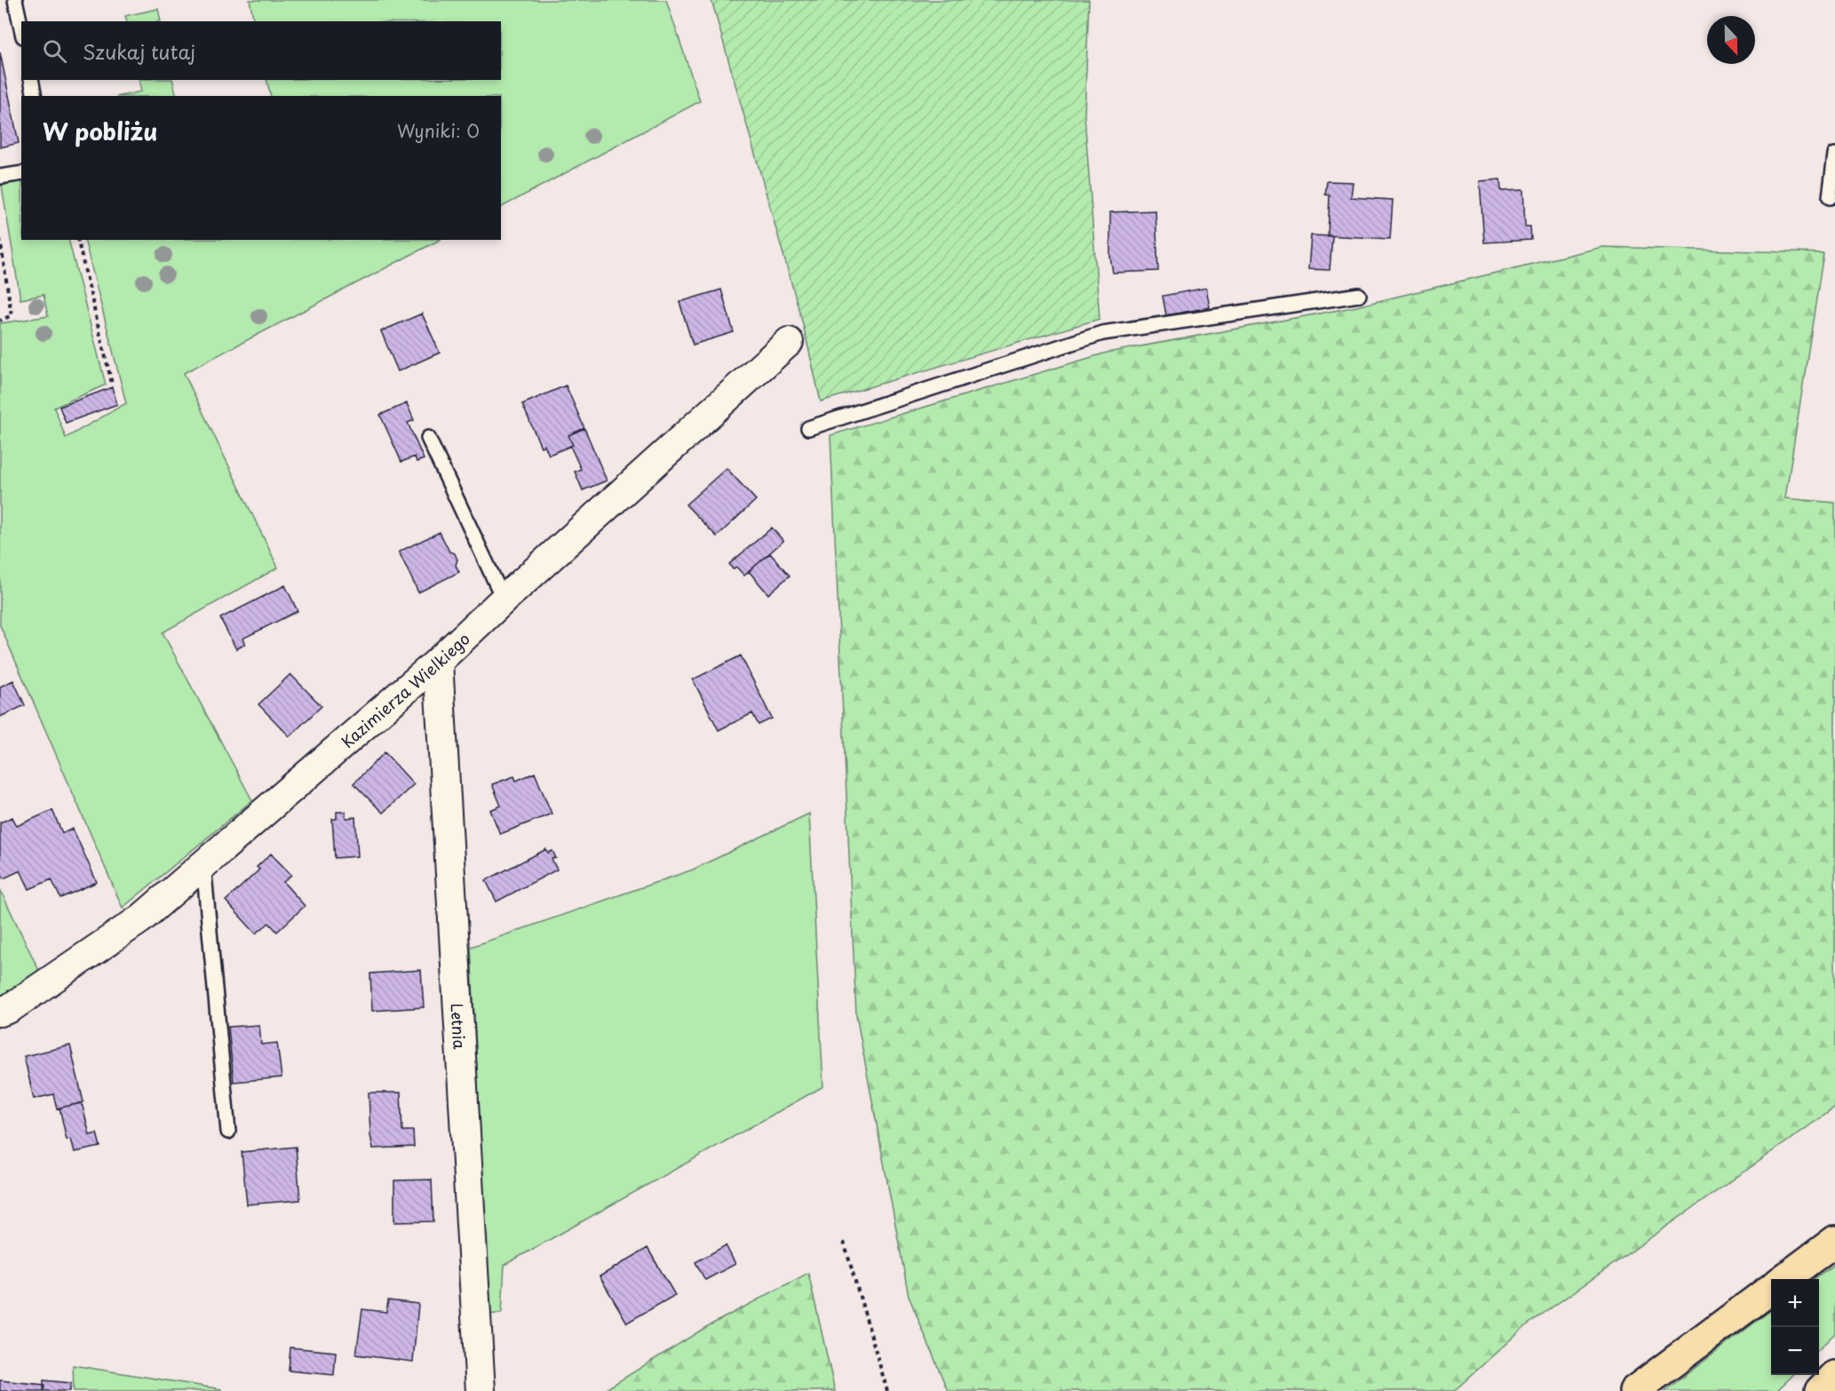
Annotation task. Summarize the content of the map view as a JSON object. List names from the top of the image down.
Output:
{
  "streets": {
    "street": ["Kazimierza Wielkiego", "Letnia"]
  },
  "crossings": [
    ["Kazimierza Wielkiego", "Letnia"]
  ],
  "north": "bottom",
  "page": {
    "search": "Szukaj tutaj",
    "heading": ["W pobliżu", "Wyniki: 0"],
    "map_buttons": ["+", "−"]
  }
}
